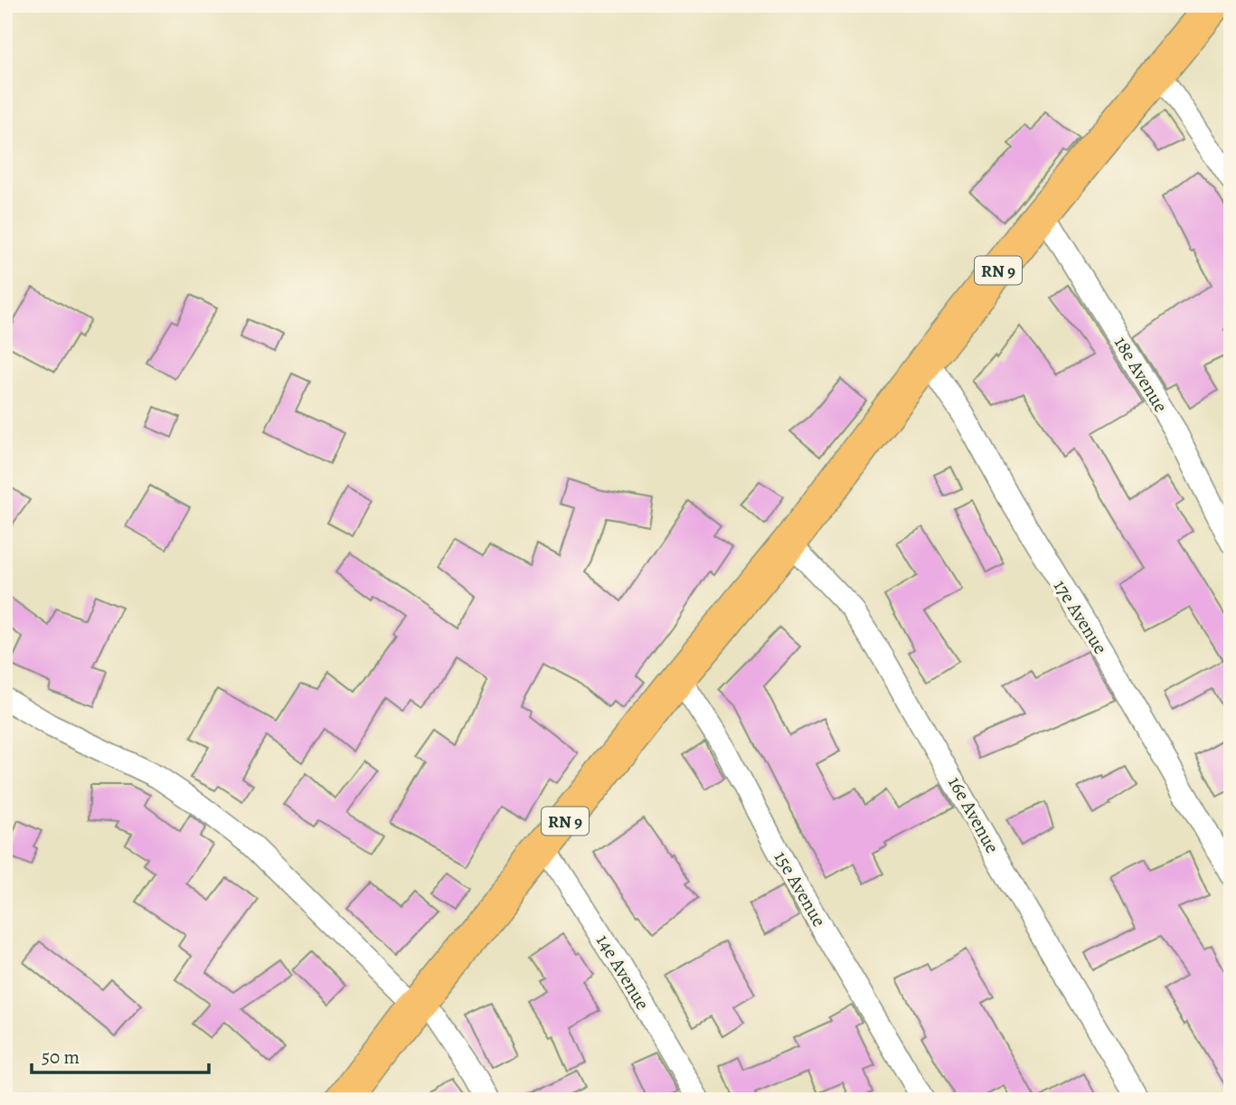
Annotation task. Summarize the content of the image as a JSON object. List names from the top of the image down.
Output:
{
  "streets": {
    "main road": ["RN 9"],
    "street": [
      "18e Avenue",
      "17e Avenue",
      "16e Avenue",
      "15e Avenue",
      "14e Avenue"
    ]
  },
  "crossings": [
    ["RN 9", "18e Avenue"],
    ["RN 9", "17e Avenue"],
    ["RN 9", "16e Avenue"],
    ["RN 9", "15e Avenue"],
    ["RN 9", "14e Avenue"]
  ],
  "scale_bar": "50 m"
}
